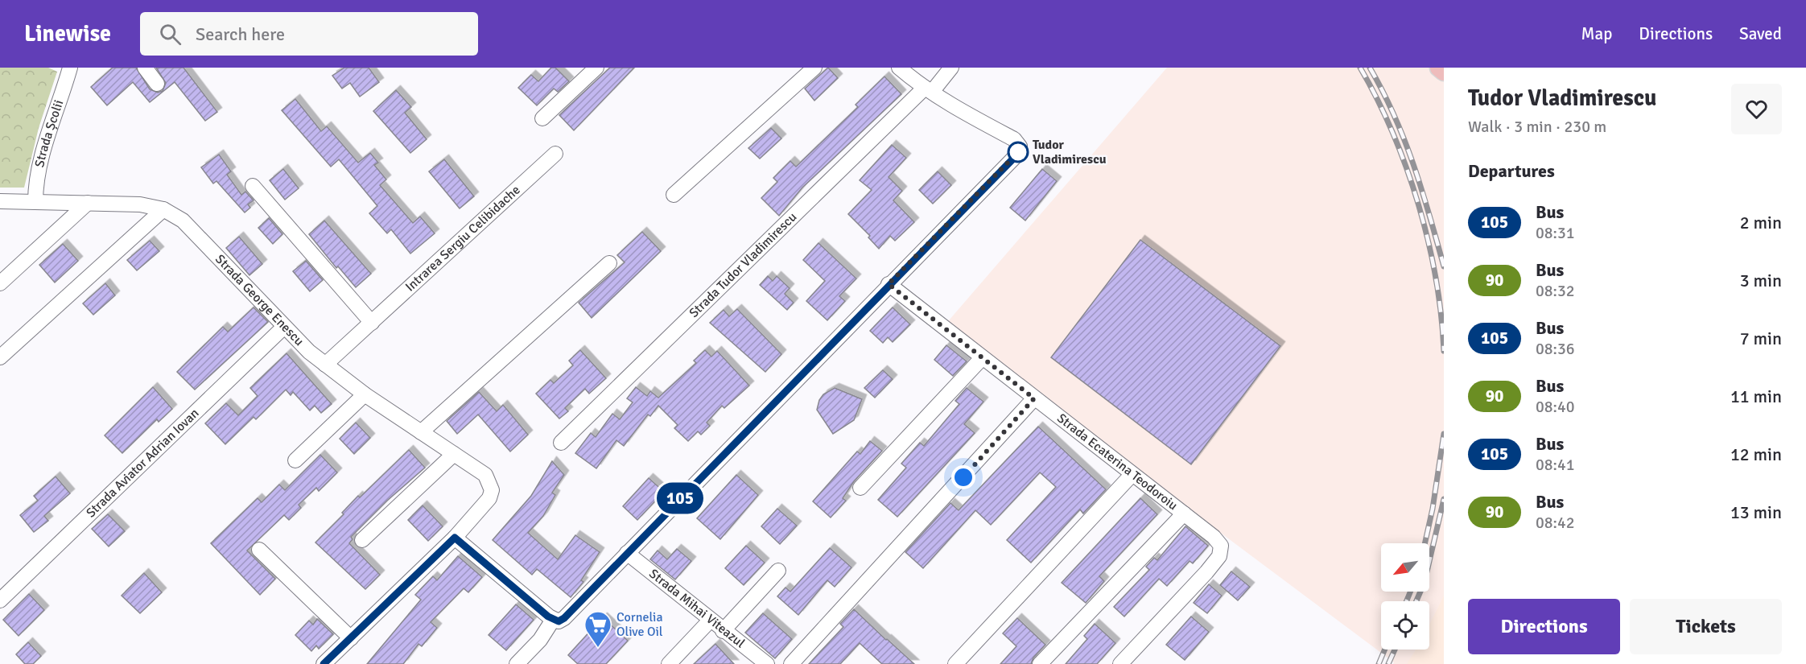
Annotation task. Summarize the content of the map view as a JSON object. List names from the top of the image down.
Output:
{
  "streets": {
    "street": [
      "Strada Școlii",
      "Intrarea Sergiu Celibidache",
      "Strada Tudor Vladimirescu",
      "Strada George Enescu",
      "Strada Ecaterina Teodoroiu",
      "Strada Aviator Adrian Iovan",
      "Strada Mihai Viteazul"
    ]
  },
  "crossings": [
    ["Strada Școlii", "Strada George Enescu"],
    ["Intrarea Sergiu Celibidache", "Strada George Enescu"],
    ["Strada George Enescu", "Strada Aviator Adrian Iovan"]
  ],
  "places": {
    "other": ["Tudor Vladimirescu"],
    "supermarket": ["Cornelia Olive Oil"]
  },
  "lines": ["bus line 105"],
  "north": "bottom left",
  "page": {
    "header": "Linewise",
    "search": "Search here",
    "nav": ["Map", "Directions", "Saved"],
    "on_map": "105",
    "heading": [
      ["Tudor Vladimirescu", "Walk · 3 min · 230 m"],
      "Departures"
    ],
    "list": [
      {
        "mark": "105",
        "name": "Bus",
        "note": "08:31",
        "value": "2 min"
      },
      {
        "mark": "90",
        "name": "Bus",
        "note": "08:32",
        "value": "3 min"
      },
      {
        "mark": "105",
        "name": "Bus",
        "note": "08:36",
        "value": "7 min"
      },
      {
        "mark": "90",
        "name": "Bus",
        "note": "08:40",
        "value": "11 min"
      },
      {
        "mark": "105",
        "name": "Bus",
        "note": "08:41",
        "value": "12 min"
      },
      {
        "mark": "90",
        "name": "Bus",
        "note": "08:42",
        "value": "13 min"
      }
    ],
    "buttons": ["Directions", "Tickets"]
  }
}
